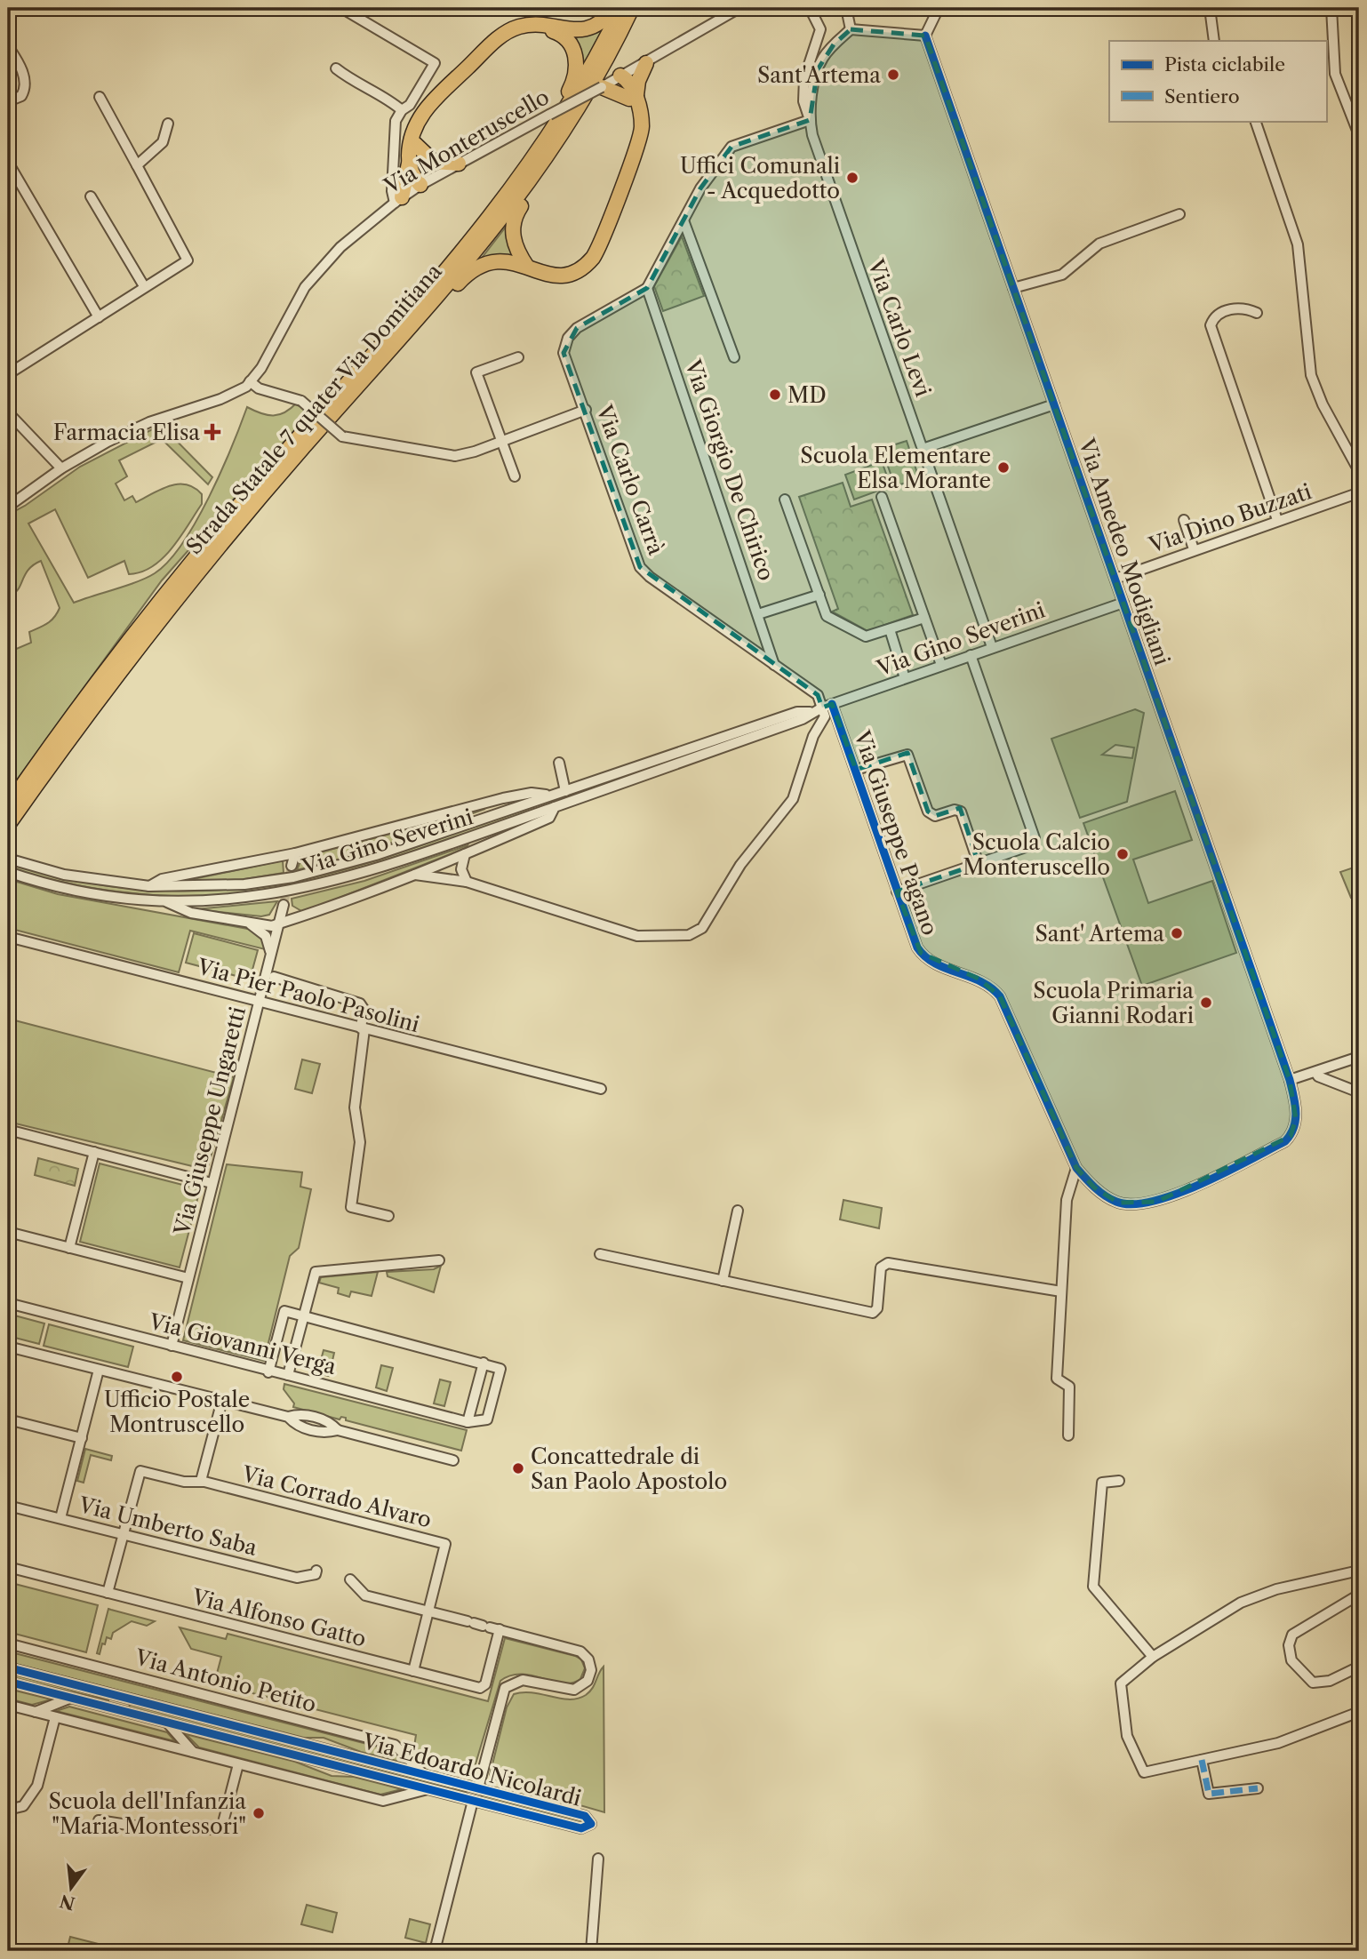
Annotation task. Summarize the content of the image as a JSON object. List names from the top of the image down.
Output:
{
  "streets": {
    "highway": ["Strada Statale 7 quater Via Domitiana"],
    "street": [
      "Via Monteruscello",
      "Via Carlo Levi",
      "Via Giorgio De Chirico",
      "Via Carlo Carrà",
      "Via Dino Buzzati",
      "Via Amedeo Modigliani",
      "Via Gino Severini",
      "Via Giuseppe Pagano",
      "Via Pier Paolo Pasolini",
      "Via Giuseppe Ungaretti",
      "Via Giovanni Verga",
      "Via Corrado Alvaro",
      "Via Umberto Saba",
      "Via Alfonso Gatto",
      "Via Antonio Petito",
      "Via Edoardo Nicolardi"
    ]
  },
  "crossings": [
    ["Via Carlo Levi", "Via Gino Severini"],
    ["Via Giorgio De Chirico", "Via Carlo Carrà"],
    ["Via Carlo Carrà", "Via Gino Severini"],
    ["Via Carlo Carrà", "Via Giuseppe Pagano"],
    ["Via Dino Buzzati", "Via Amedeo Modigliani"],
    ["Via Amedeo Modigliani", "Via Gino Severini"],
    ["Via Amedeo Modigliani", "Via Giuseppe Pagano"],
    ["Via Gino Severini", "Via Giuseppe Pagano"],
    ["Via Gino Severini", "Via Giuseppe Ungaretti"],
    ["Via Pier Paolo Pasolini", "Via Giuseppe Ungaretti"],
    ["Via Giuseppe Ungaretti", "Via Giovanni Verga"],
    ["Via Corrado Alvaro", "Via Umberto Saba"],
    ["Via Corrado Alvaro", "Via Alfonso Gatto"],
    ["Via Antonio Petito", "Via Edoardo Nicolardi"]
  ],
  "places": {
    "other": [
      "Sant'Artema",
      "Uffici Comunali - Acquedotto",
      "MD",
      "Scuola Elementare Elsa Morante",
      "Scuola Calcio Monteruscello",
      "Sant' Artema",
      "Scuola Primaria Gianni Rodari",
      "Ufficio Postale Montruscello",
      "Concattedrale di San Paolo Apostolo",
      "Scuola dell'Infanzia \"Maria Montessori\""
    ],
    "health": ["Farmacia Elisa"]
  },
  "legend": ["Pista ciclabile", "Sentiero"],
  "north": "bottom"
}
